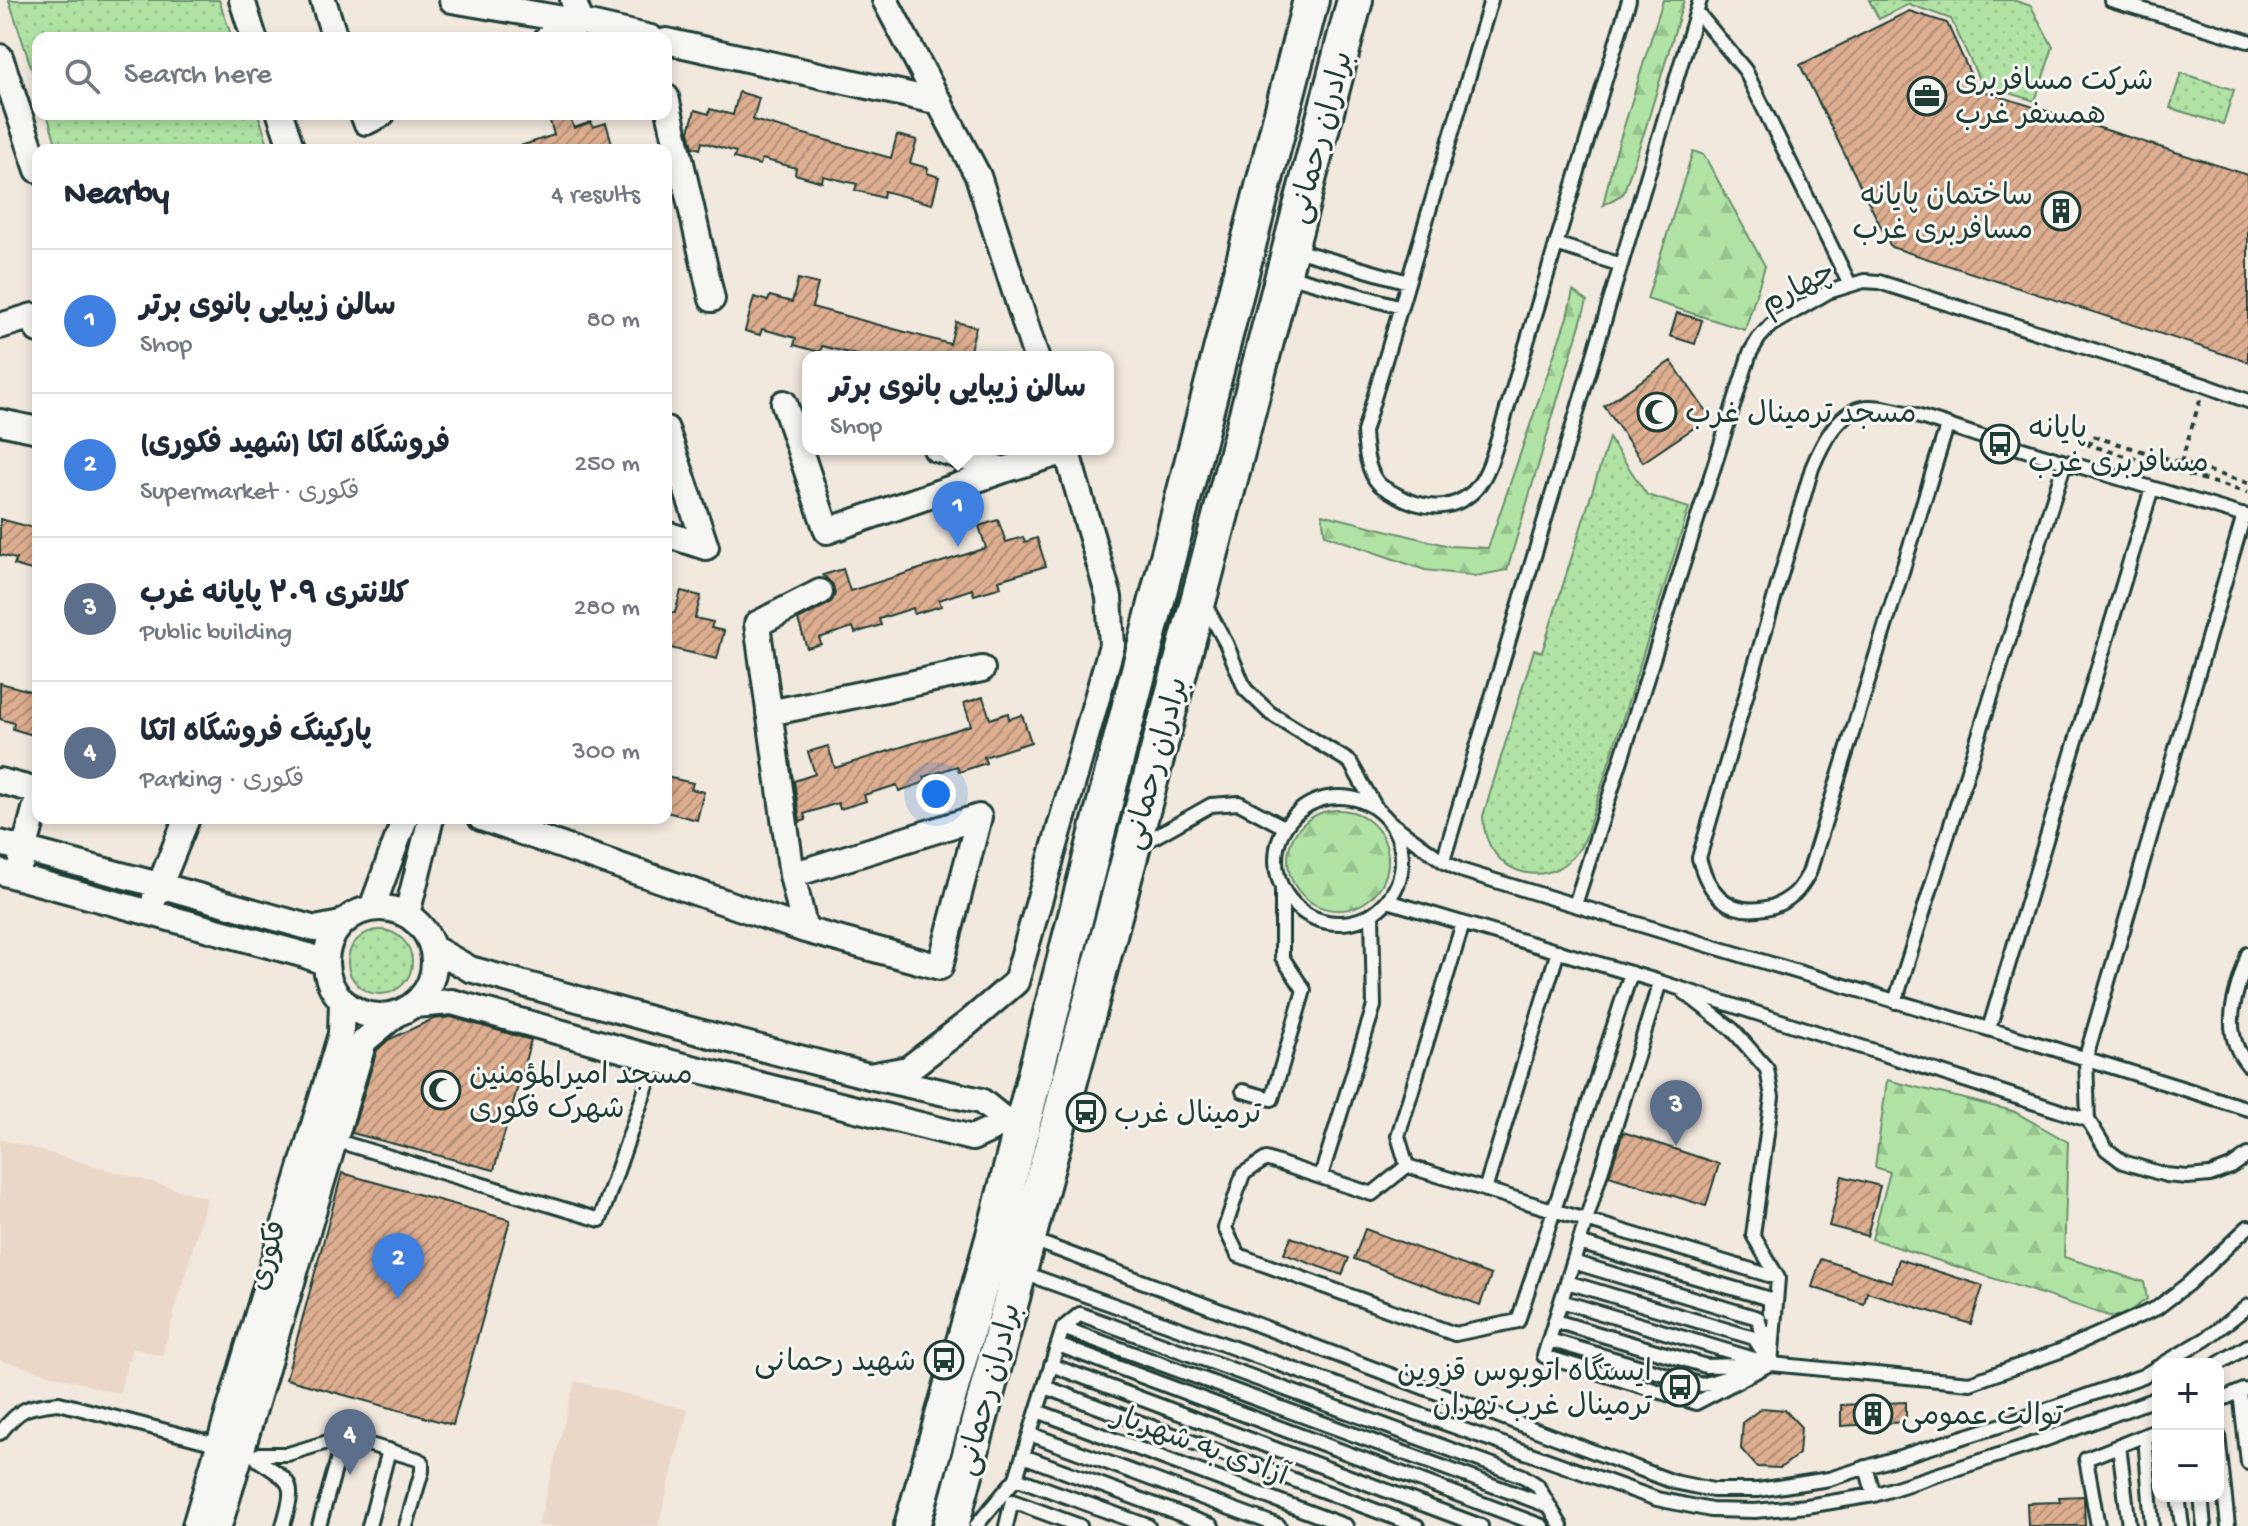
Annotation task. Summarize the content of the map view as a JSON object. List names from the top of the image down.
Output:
{
  "streets": {
    "main road": ["برادران رحمانی"],
    "street": ["فکوری"],
    "lane": ["چهارم", "آزادی به شهریار"]
  },
  "places": {
    "office": ["شرکت مسافربری همسفر غرب"],
    "building": ["ساختمان پایانه مسافربری غرب", "توالت عمومی"],
    "mosque": ["مسجد ترمینال غرب", "مسجد امیرالمؤمنین شهرک فکوری"],
    "bus stop": [
      "پایانه مسافربری غرب",
      "ترمینال غرب",
      "شهید رحمانی",
      "ایستگاه اتوبوس قزوین ترمینال غرب تهران"
    ]
  },
  "page": {
    "search": "Search here",
    "heading": ["Nearby", "4 results"],
    "list": [
      {
        "mark": "1",
        "name": "سالن زیبایی بانوی برتر",
        "note": "Shop",
        "value": "80 m"
      },
      {
        "mark": "2",
        "name": "فروشگاه اتکا (شهید فکوری)",
        "note": "Supermarket · فکوری",
        "value": "250 m"
      },
      {
        "mark": "3",
        "name": "کلانتری ۲۰۹ پایانه غرب",
        "note": "Public building",
        "value": "280 m"
      },
      {
        "mark": "4",
        "name": "پارکینگ فروشگاه اتکا",
        "note": "Parking · فکوری",
        "value": "300 m"
      }
    ],
    "popup": ["سالن زیبایی بانوی برتر", "Shop"],
    "pins": [
      "1",
      "3",
      "2",
      "4"
    ],
    "map_buttons": ["+", "−"]
  }
}
